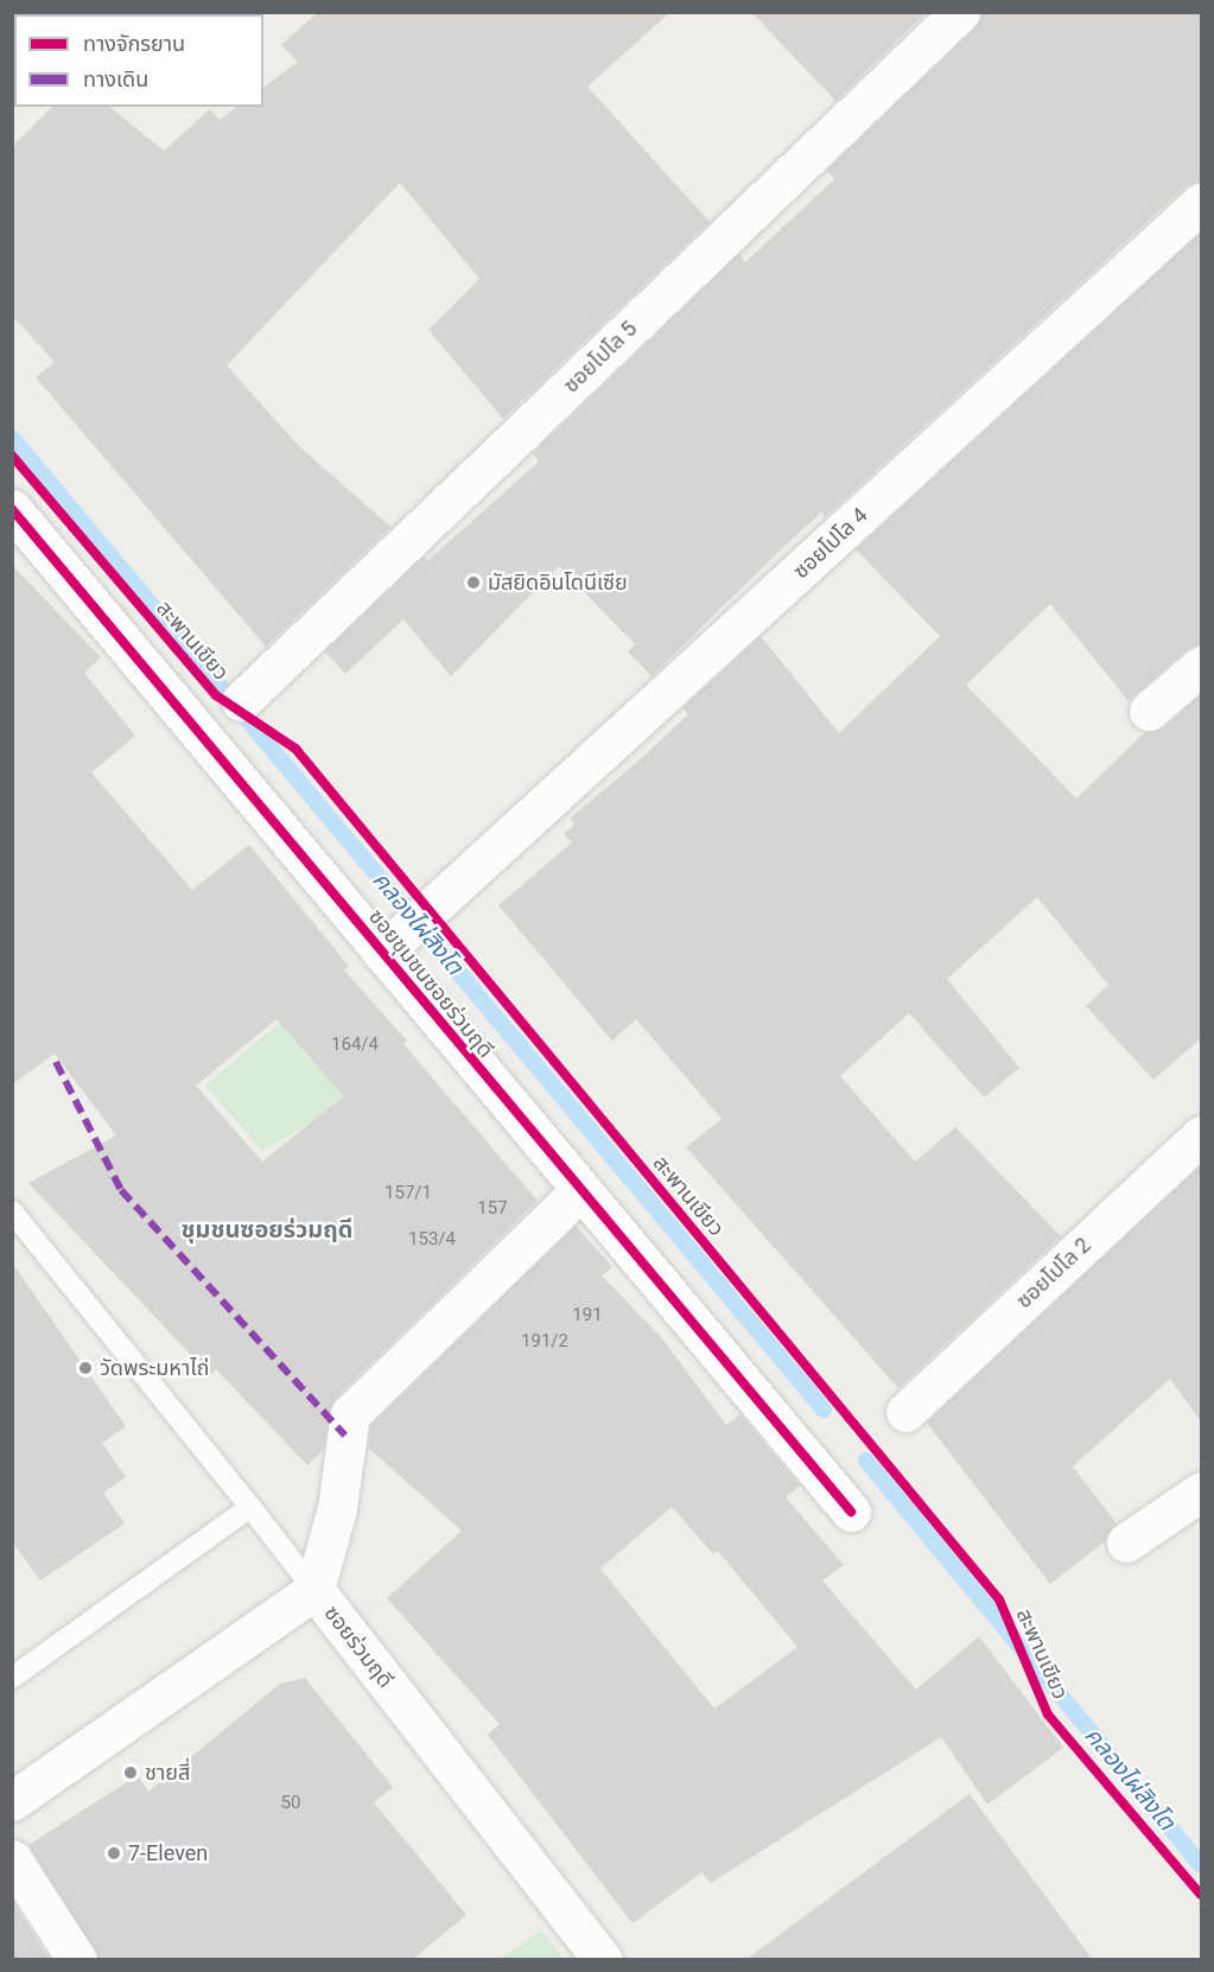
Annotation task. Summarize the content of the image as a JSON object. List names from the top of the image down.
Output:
{
  "streets": {
    "street": [
      "ซอยโปโล 5",
      "ซอยโปโล 4",
      "ซอยชุมชนซอยร่วมฤดี",
      "ซอยโปโล 2",
      "ซอยร่วมฤดี"
    ],
    "cycle path": ["สะพานเขียว"]
  },
  "crossings": [
    ["ซอยโปโล 4", "ซอยชุมชนซอยร่วมฤดี"]
  ],
  "districts": ["ชุมชนซอยร่วมฤดี"],
  "water": ["คลองไผ่สิงโต"],
  "places": [
    "มัสยิดอินโดนีเซีย",
    "วัดพระมหาไถ่",
    "ชายสี่",
    "7-Eleven"
  ],
  "house_numbers": [
    "164/4",
    "157/1",
    "157",
    "153/4",
    "191",
    "191/2",
    "50"
  ],
  "legend": ["ทางจักรยาน", "ทางเดิน"]
}
